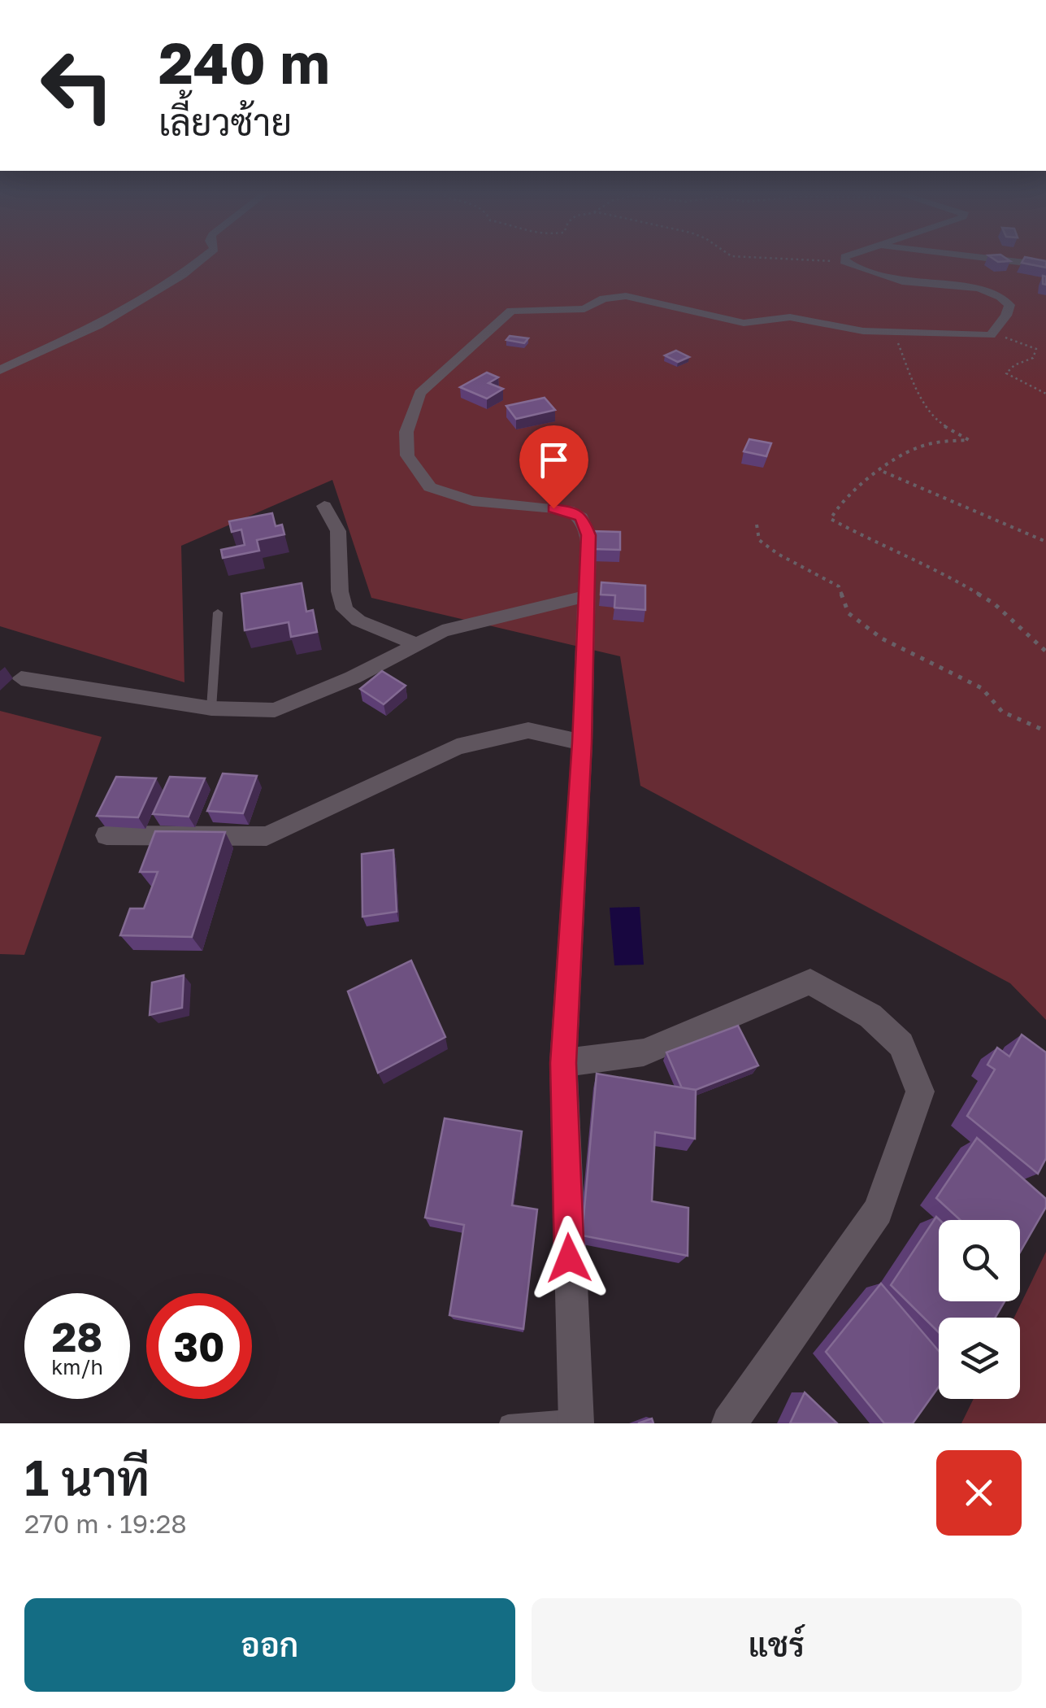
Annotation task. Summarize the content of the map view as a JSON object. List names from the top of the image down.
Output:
{
  "page": {
    "turn": ["240 m", "เลี้ยวซ้าย"],
    "speed": "28 km/h",
    "limit": "30",
    "heading": ["1 นาที", "270 m · 19:28"],
    "buttons": ["ออก", "แชร์"]
  }
}
